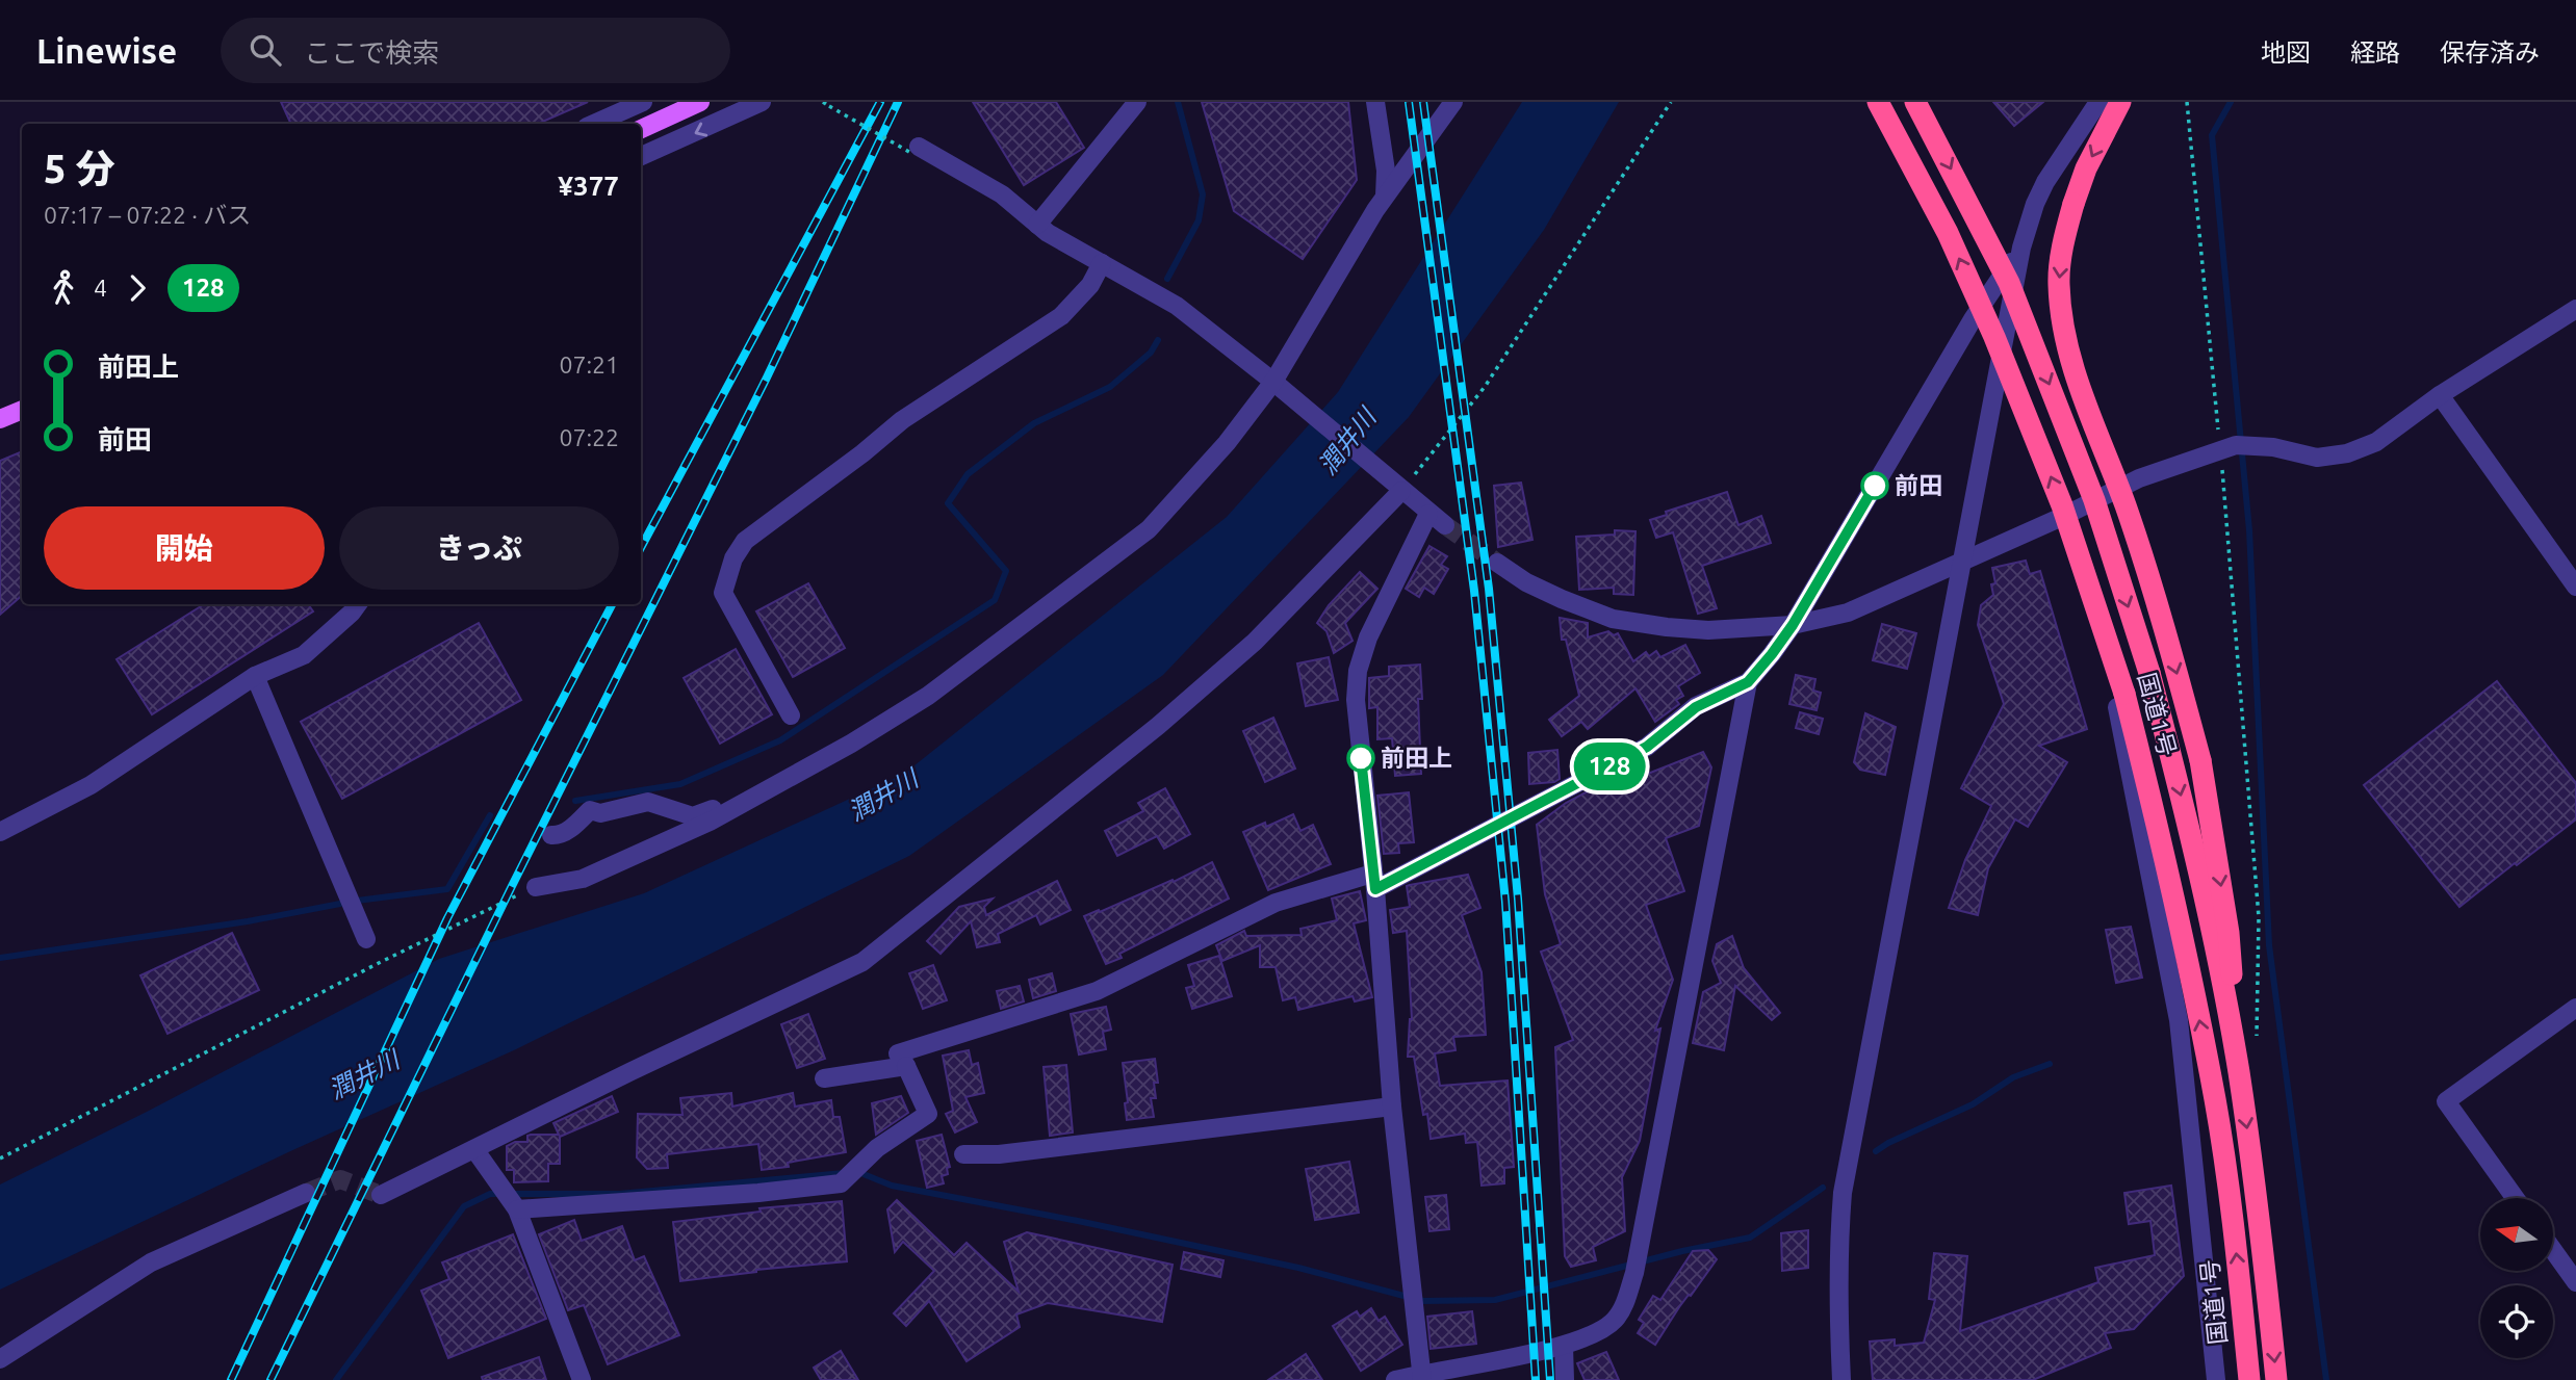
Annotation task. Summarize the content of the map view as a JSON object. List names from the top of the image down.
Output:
{
  "streets": {
    "highway": ["国道1号"]
  },
  "water": ["潤井川"],
  "places": ["前田", "前田上"],
  "lines": ["bus line 128"],
  "north": "left",
  "page": {
    "header": "Linewise",
    "search": "ここで検索",
    "nav": ["地図", "経路", "保存済み"],
    "on_map": "128",
    "heading": ["5 分", "07:17 – 07:22 · バス", "¥377"],
    "legs": ["4", "128"],
    "list": [
      {
        "name": "前田上",
        "value": "07:21"
      },
      {
        "name": "前田",
        "value": "07:22"
      }
    ],
    "buttons": ["開始", "きっぷ"]
  }
}
